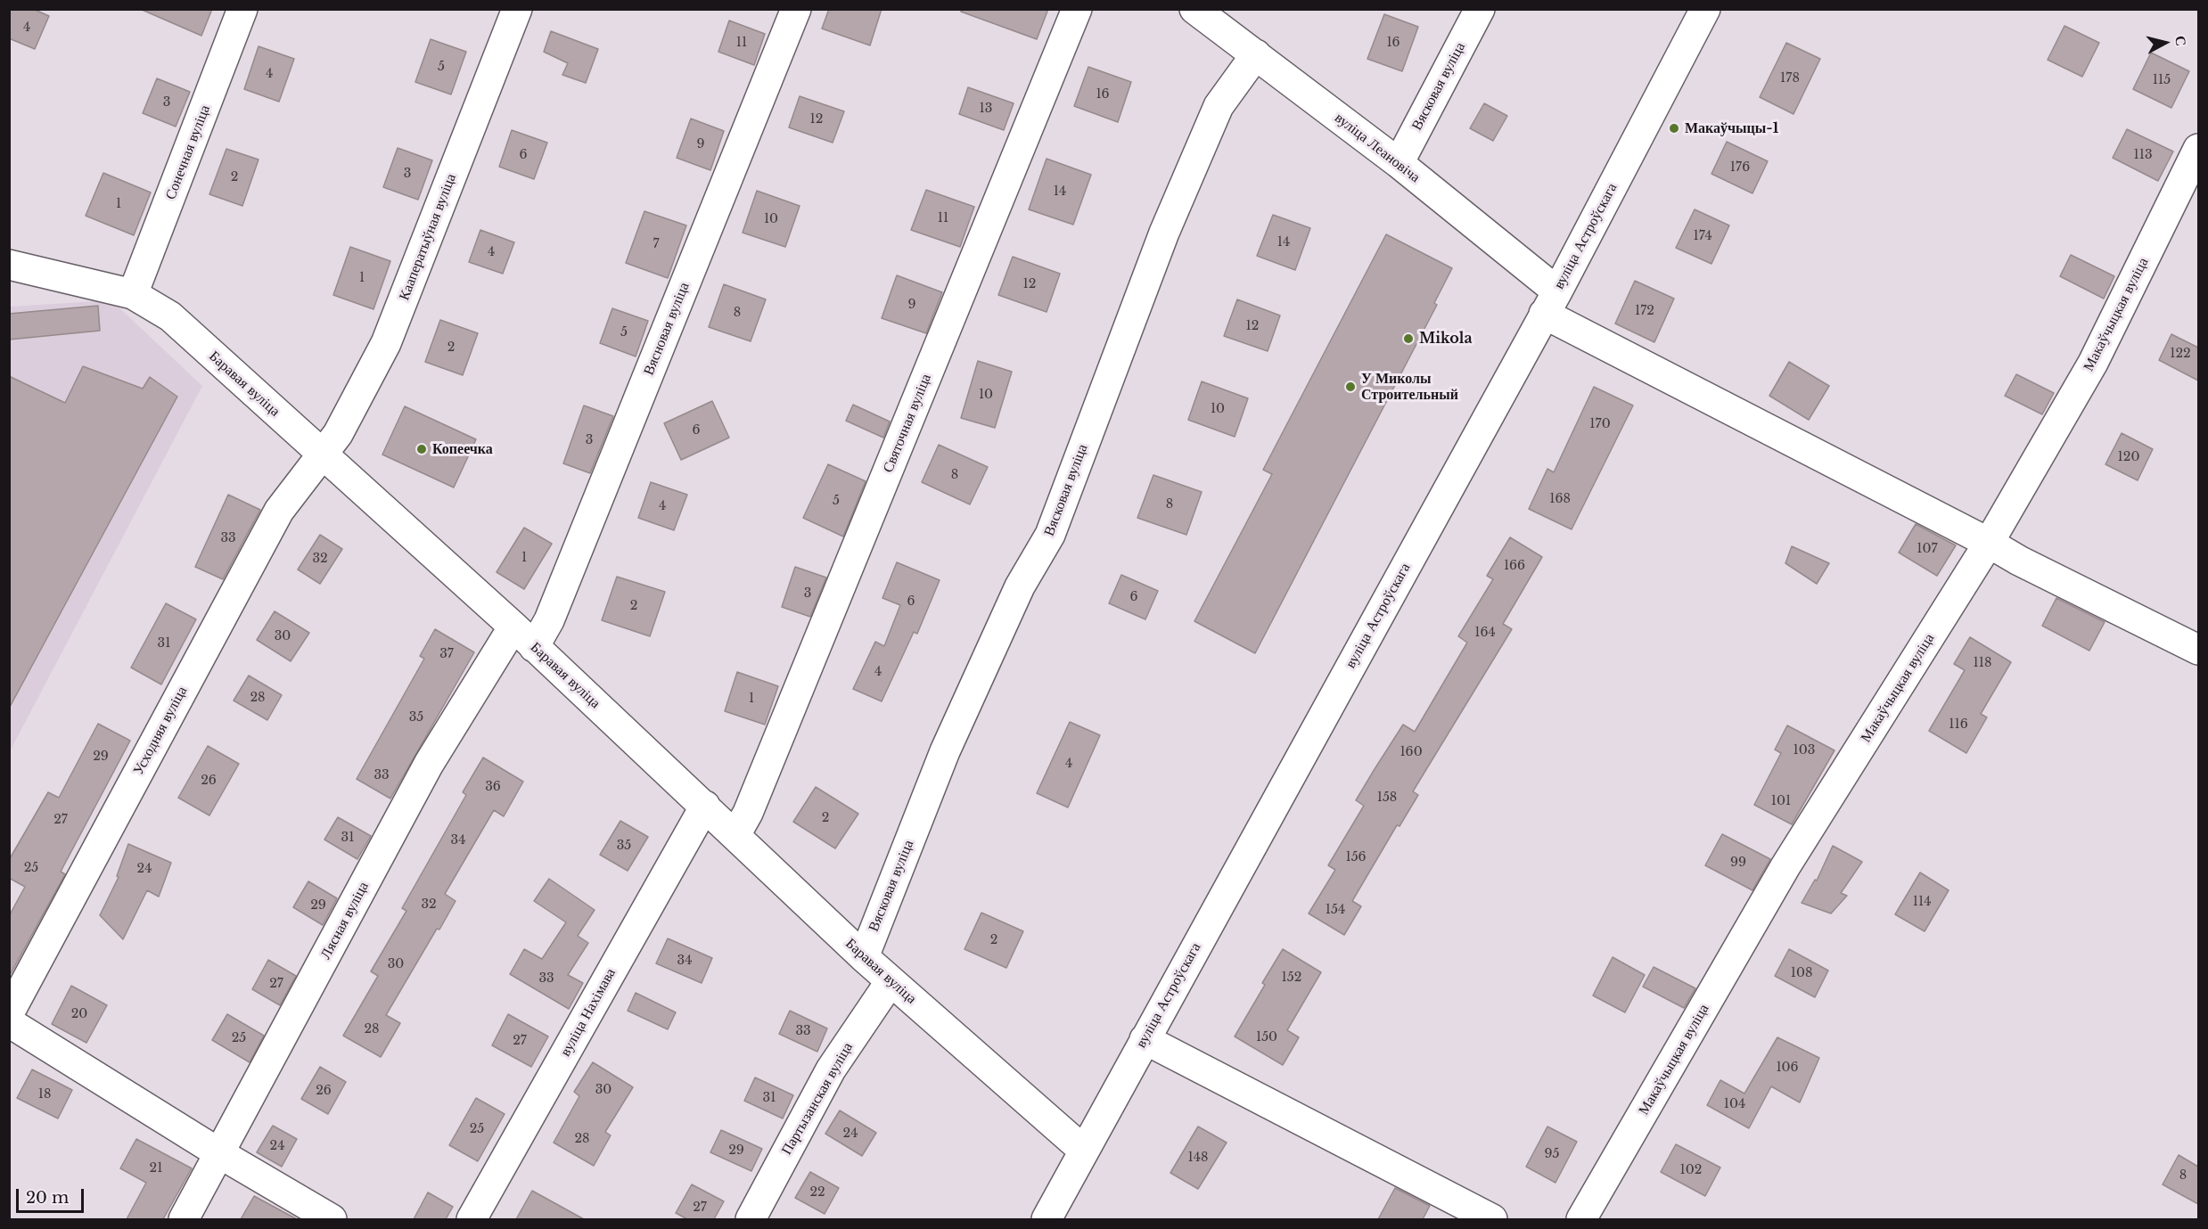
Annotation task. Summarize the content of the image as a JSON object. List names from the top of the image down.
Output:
{
  "streets": {
    "street": [
      "Вясковая вуліца",
      "вуліца Леановіча",
      "Сонечная вуліца",
      "вуліца Астроўскага",
      "Кааператыўная вуліца",
      "Макаўчыцкая вуліца",
      "Вясновая вуліца",
      "Баравая вуліца",
      "Святочная вуліца",
      "Усходняя вуліца",
      "Лясная вуліца",
      "вуліца Нахімава",
      "Партызанская вуліца"
    ]
  },
  "crossings": [
    ["Вясковая вуліца", "вуліца Леановіча"],
    ["Вясковая вуліца", "Баравая вуліца"],
    ["вуліца Леановіча", "вуліца Астроўскага"],
    ["вуліца Леановіча", "Макаўчыцкая вуліца"],
    ["Сонечная вуліца", "Баравая вуліца"],
    ["вуліца Астроўскага", "Баравая вуліца"],
    ["Кааператыўная вуліца", "Баравая вуліца"],
    ["Кааператыўная вуліца", "Усходняя вуліца"],
    ["Вясновая вуліца", "Баравая вуліца"],
    ["Баравая вуліца", "Святочная вуліца"],
    ["Баравая вуліца", "Усходняя вуліца"],
    ["Баравая вуліца", "Лясная вуліца"],
    ["Баравая вуліца", "вуліца Нахімава"],
    ["Баравая вуліца", "Партызанская вуліца"]
  ],
  "places": [
    "Макаўчыцы-1",
    "Mikola",
    "У Миколы Строительный",
    "Копеечка"
  ],
  "house_numbers": [
    "4",
    "11",
    "16",
    "5",
    "4",
    "178",
    "115",
    "16",
    "3",
    "13",
    "12",
    "9",
    "6",
    "113",
    "176",
    "3",
    "2",
    "14",
    "1",
    "11",
    "10",
    "174",
    "14",
    "7",
    "4",
    "1",
    "12",
    "9",
    "172",
    "8",
    "12",
    "5",
    "2",
    "122",
    "10",
    "10",
    "170",
    "6",
    "3",
    "120",
    "8",
    "168",
    "5",
    "8",
    "4",
    "33",
    "107",
    "1",
    "32",
    "166",
    "3",
    "6",
    "6",
    "2",
    "164",
    "30",
    "31",
    "37",
    "118",
    "4",
    "28",
    "1",
    "35",
    "116",
    "103",
    "160",
    "29",
    "4",
    "33",
    "26",
    "36",
    "158",
    "101",
    "2",
    "27",
    "31",
    "34",
    "35",
    "156",
    "99",
    "25",
    "24",
    "114",
    "32",
    "29",
    "154",
    "2",
    "34",
    "30",
    "108",
    "152",
    "33",
    "27",
    "20",
    "28",
    "33",
    "150",
    "25",
    "27",
    "106",
    "30",
    "26",
    "18",
    "31",
    "104",
    "25",
    "24",
    "28",
    "24",
    "29",
    "95",
    "148",
    "21",
    "102",
    "8",
    "22",
    "27"
  ],
  "scale_bar": "20 m",
  "north": "right"
}
